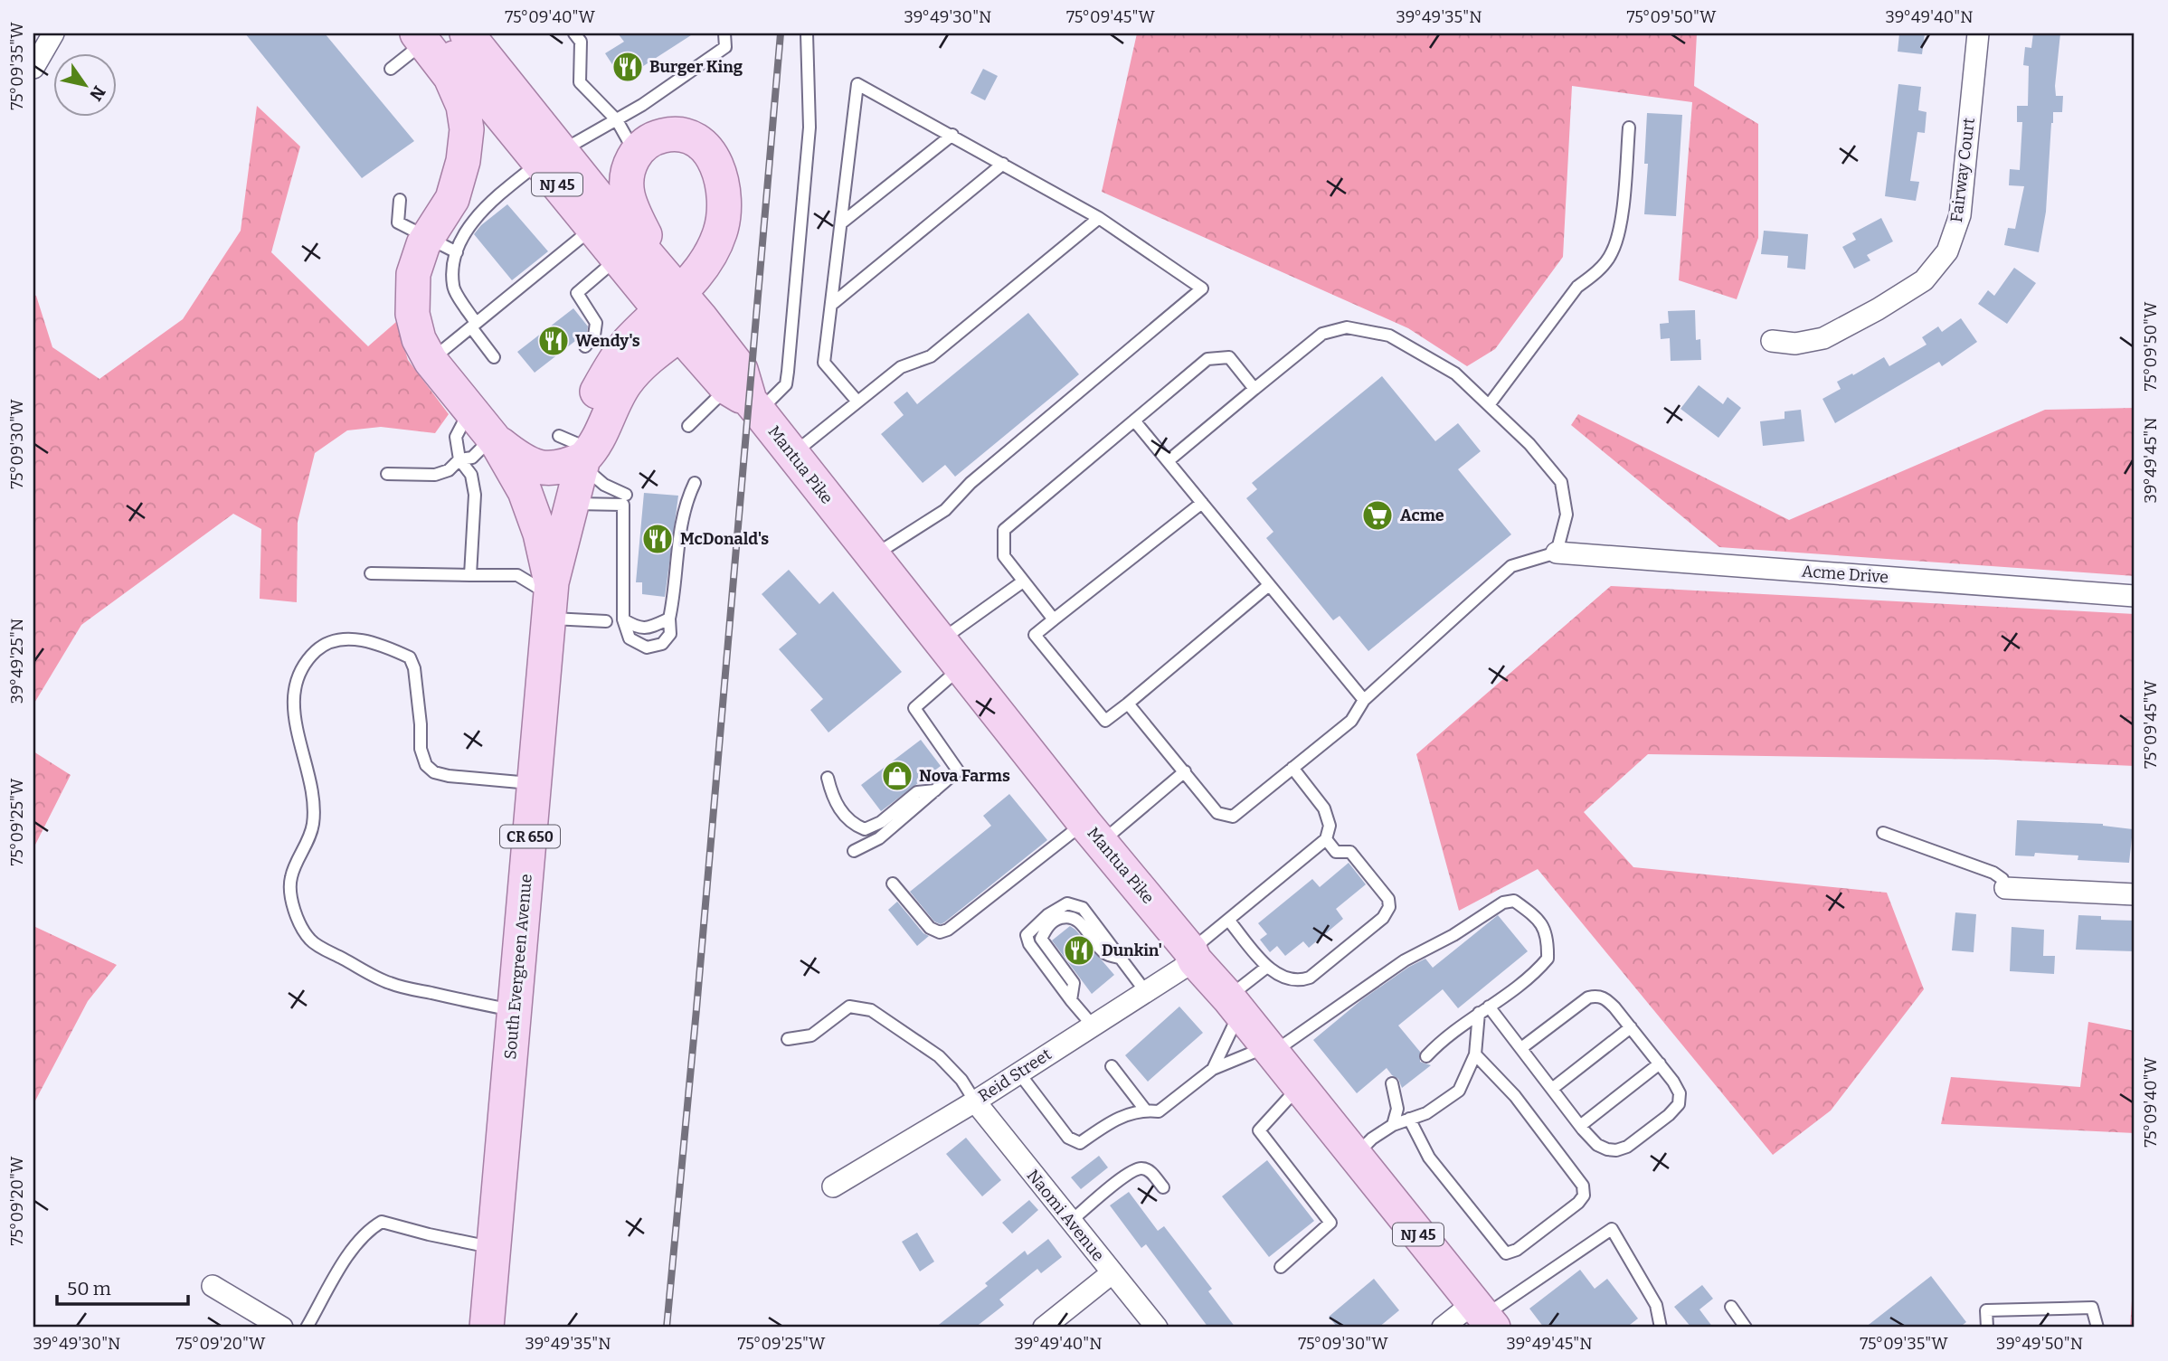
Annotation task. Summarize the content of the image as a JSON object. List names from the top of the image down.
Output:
{
  "streets": {
    "main road": [
      "NJ 45",
      "Mantua Pike",
      "CR 650",
      "South Evergreen Avenue"
    ],
    "street": [
      "Fairway Court",
      "Acme Drive",
      "Reid Street",
      "Naomi Avenue"
    ]
  },
  "crossings": [
    ["Mantua Pike", "South Evergreen Avenue"],
    ["Mantua Pike", "Reid Street"],
    ["Reid Street", "Naomi Avenue"]
  ],
  "places": {
    "restaurant": [
      "Burger King",
      "Wendy's",
      "McDonald's",
      "Dunkin'"
    ],
    "supermarket": ["Acme"],
    "shop": ["Nova Farms"]
  },
  "scale_bar": "50 m",
  "north": "bottom right",
  "coordinates": [
    "75°09'40\"W",
    "39°49'30\"N",
    "75°09'45\"W",
    "39°49'35\"N",
    "75°09'50\"W",
    "39°49'40\"N",
    "75°09'35\"W",
    "75°09'30\"W",
    "39°49'45\"N",
    "39°49'25\"N",
    "75°09'25\"W",
    "75°09'20\"W",
    "39°49'50\"N"
  ]
}
